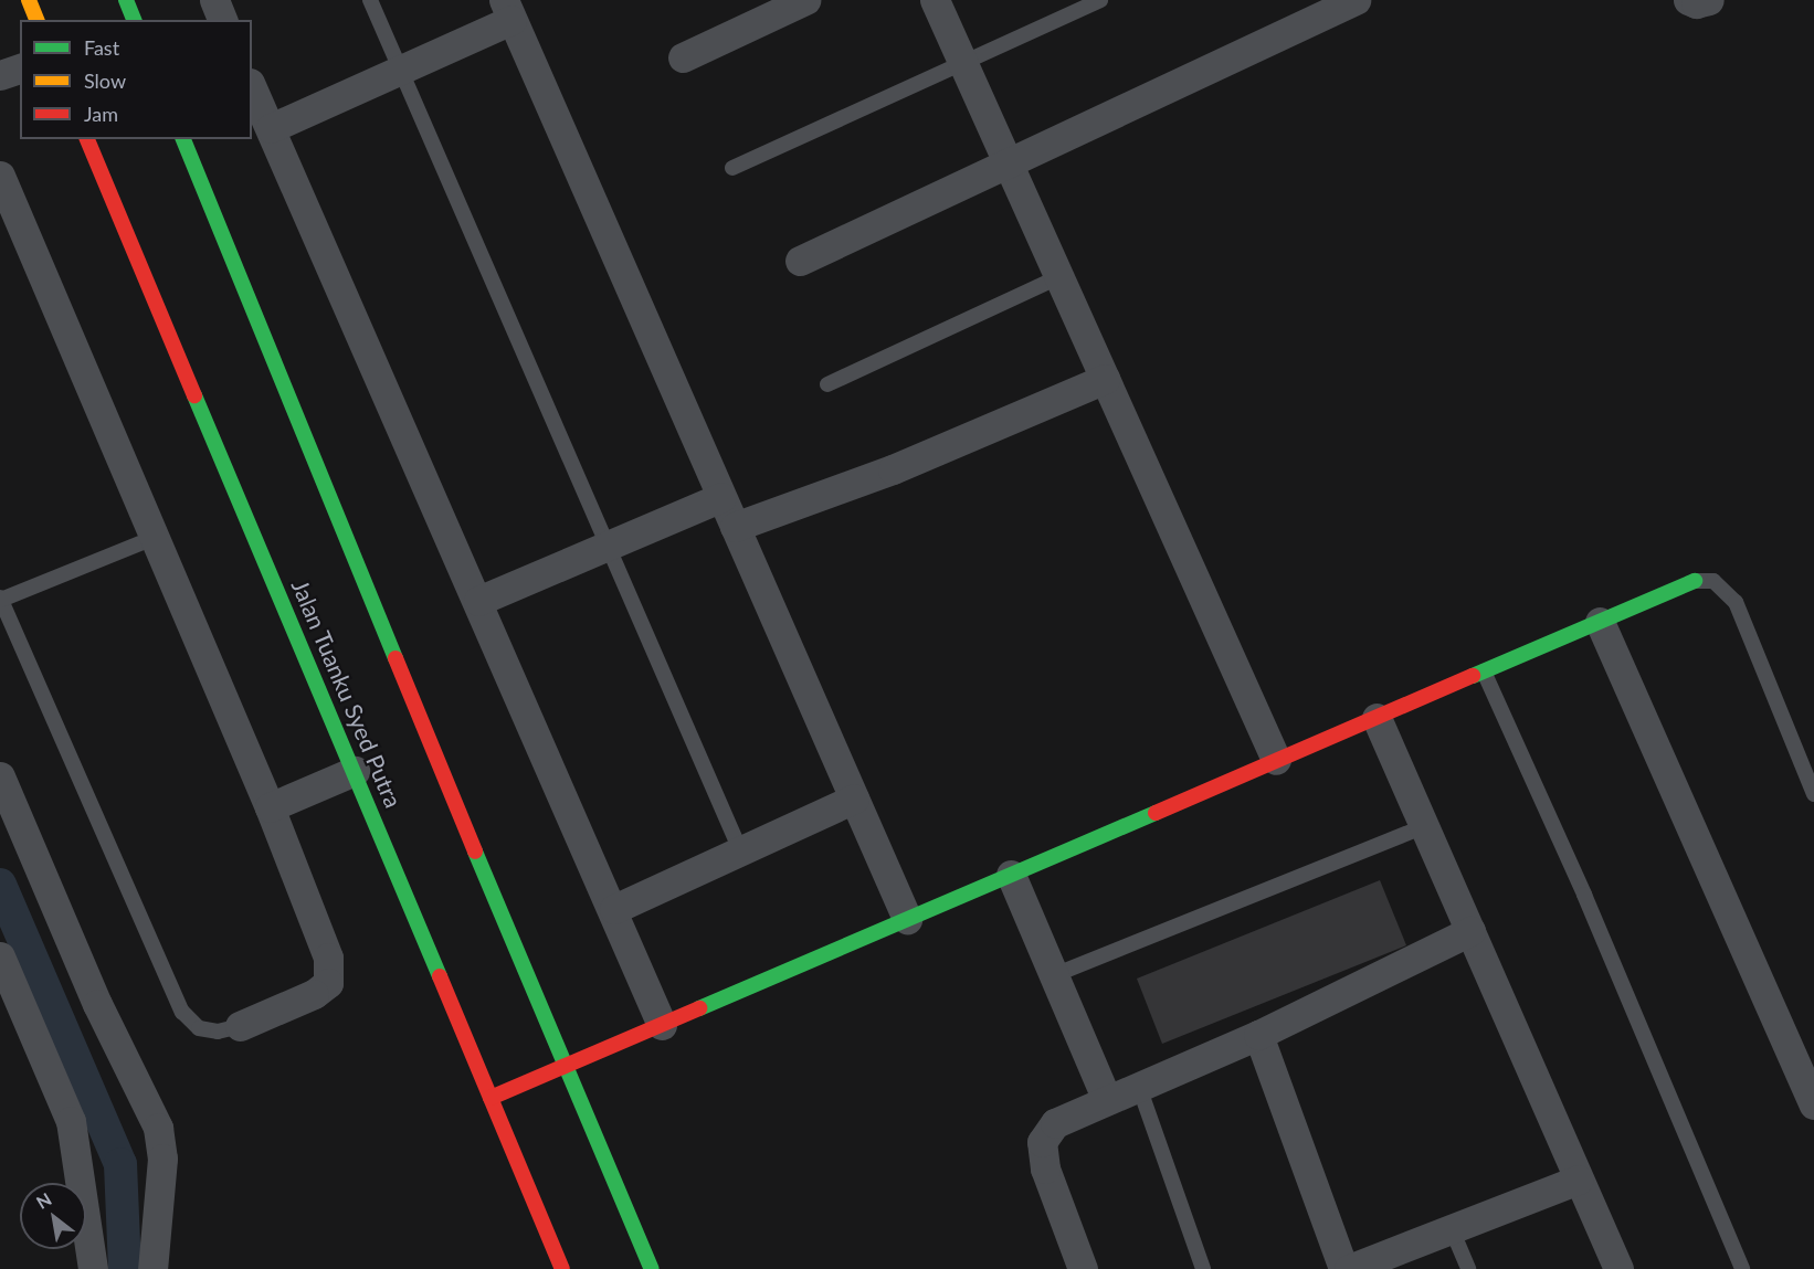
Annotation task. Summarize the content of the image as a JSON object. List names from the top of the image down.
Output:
{
  "streets": {
    "main road": ["Jalan Tuanku Syed Putra"]
  },
  "legend": ["Fast", "Slow", "Jam"],
  "north": "top left"
}
